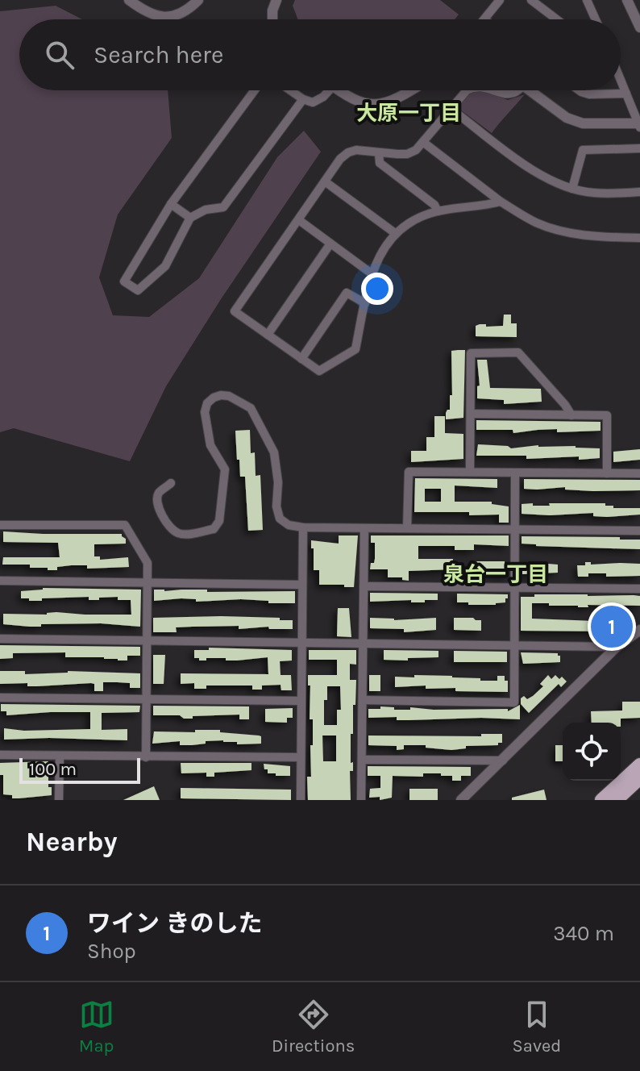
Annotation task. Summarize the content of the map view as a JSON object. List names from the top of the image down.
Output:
{
  "districts": ["大原一丁目", "泉台一丁目"],
  "scale_bar": "100 m",
  "page": {
    "search": "Search here",
    "pins": "1",
    "scale": "100 m",
    "heading": "Nearby",
    "list": [
      {
        "mark": "1",
        "name": "ワイン きのした",
        "note": "Shop",
        "value": "340 m"
      }
    ],
    "nav": ["Map", "Directions", "Saved"]
  }
}
